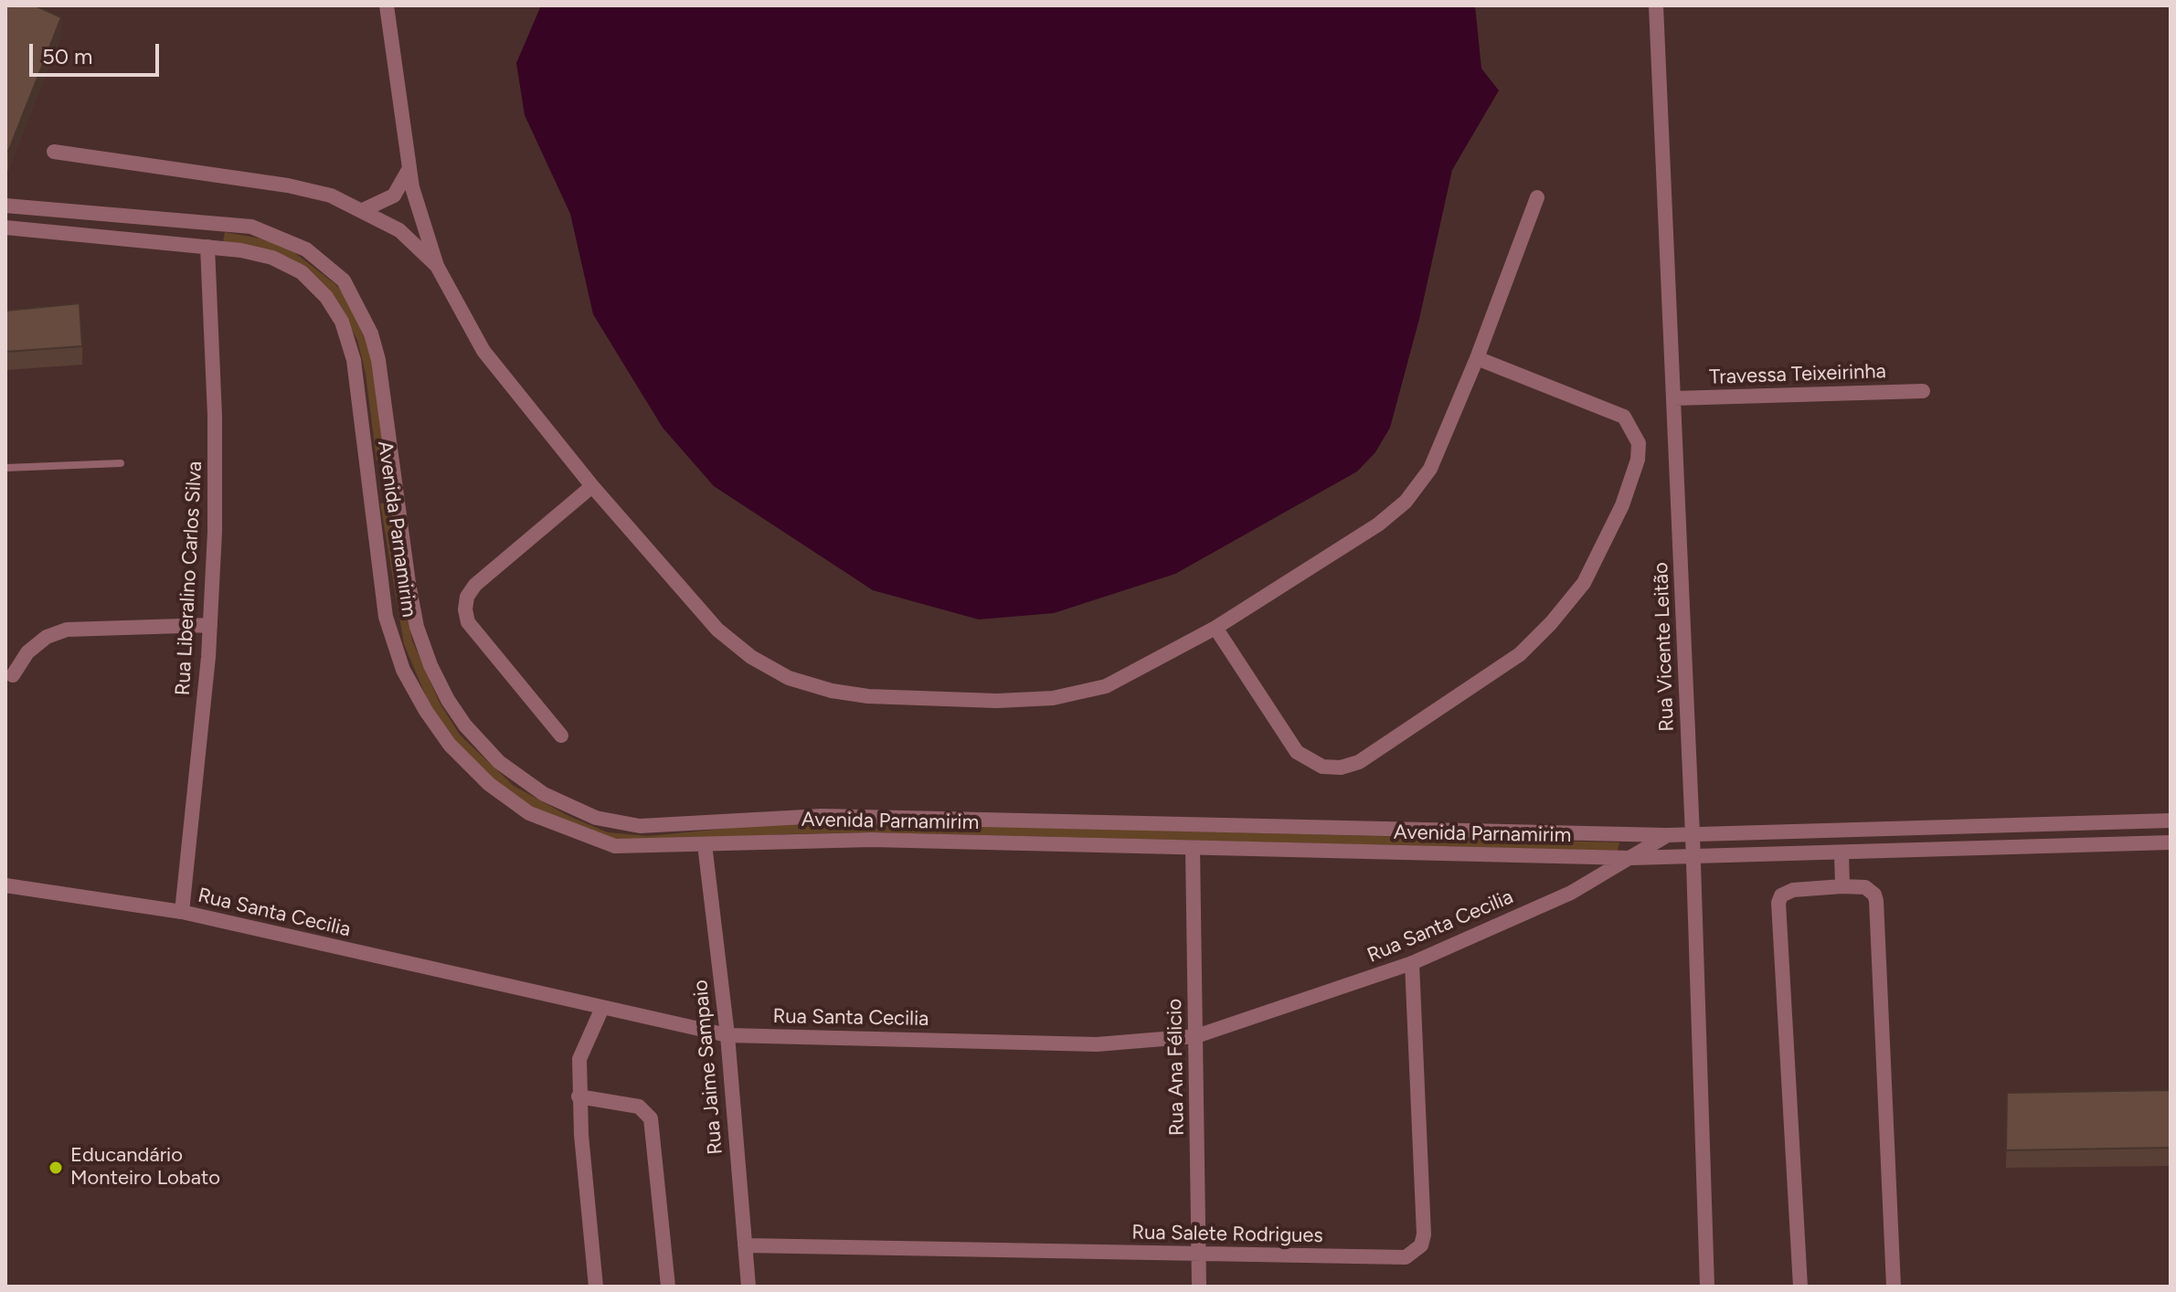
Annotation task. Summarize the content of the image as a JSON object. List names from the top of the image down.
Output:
{
  "streets": {
    "street": [
      "Travessa Teixeirinha",
      "Avenida Parnamirim",
      "Rua Liberalino Carlos Silva",
      "Rua Vicente Leitão",
      "Rua Santa Cecilia",
      "Rua Jaime Sampaio",
      "Rua Ana Félicio",
      "Rua Salete Rodrigues"
    ]
  },
  "crossings": [
    ["Travessa Teixeirinha", "Rua Vicente Leitão"],
    ["Avenida Parnamirim", "Rua Liberalino Carlos Silva"],
    ["Avenida Parnamirim", "Rua Vicente Leitão"],
    ["Avenida Parnamirim", "Rua Santa Cecilia"],
    ["Avenida Parnamirim", "Rua Jaime Sampaio"],
    ["Avenida Parnamirim", "Rua Ana Félicio"],
    ["Rua Liberalino Carlos Silva", "Rua Santa Cecilia"],
    ["Rua Santa Cecilia", "Rua Jaime Sampaio"],
    ["Rua Santa Cecilia", "Rua Ana Félicio"],
    ["Rua Santa Cecilia", "Rua Salete Rodrigues"],
    ["Rua Jaime Sampaio", "Rua Salete Rodrigues"],
    ["Rua Ana Félicio", "Rua Salete Rodrigues"]
  ],
  "places": ["Educandário Monteiro Lobato"],
  "scale_bar": "50 m"
}
